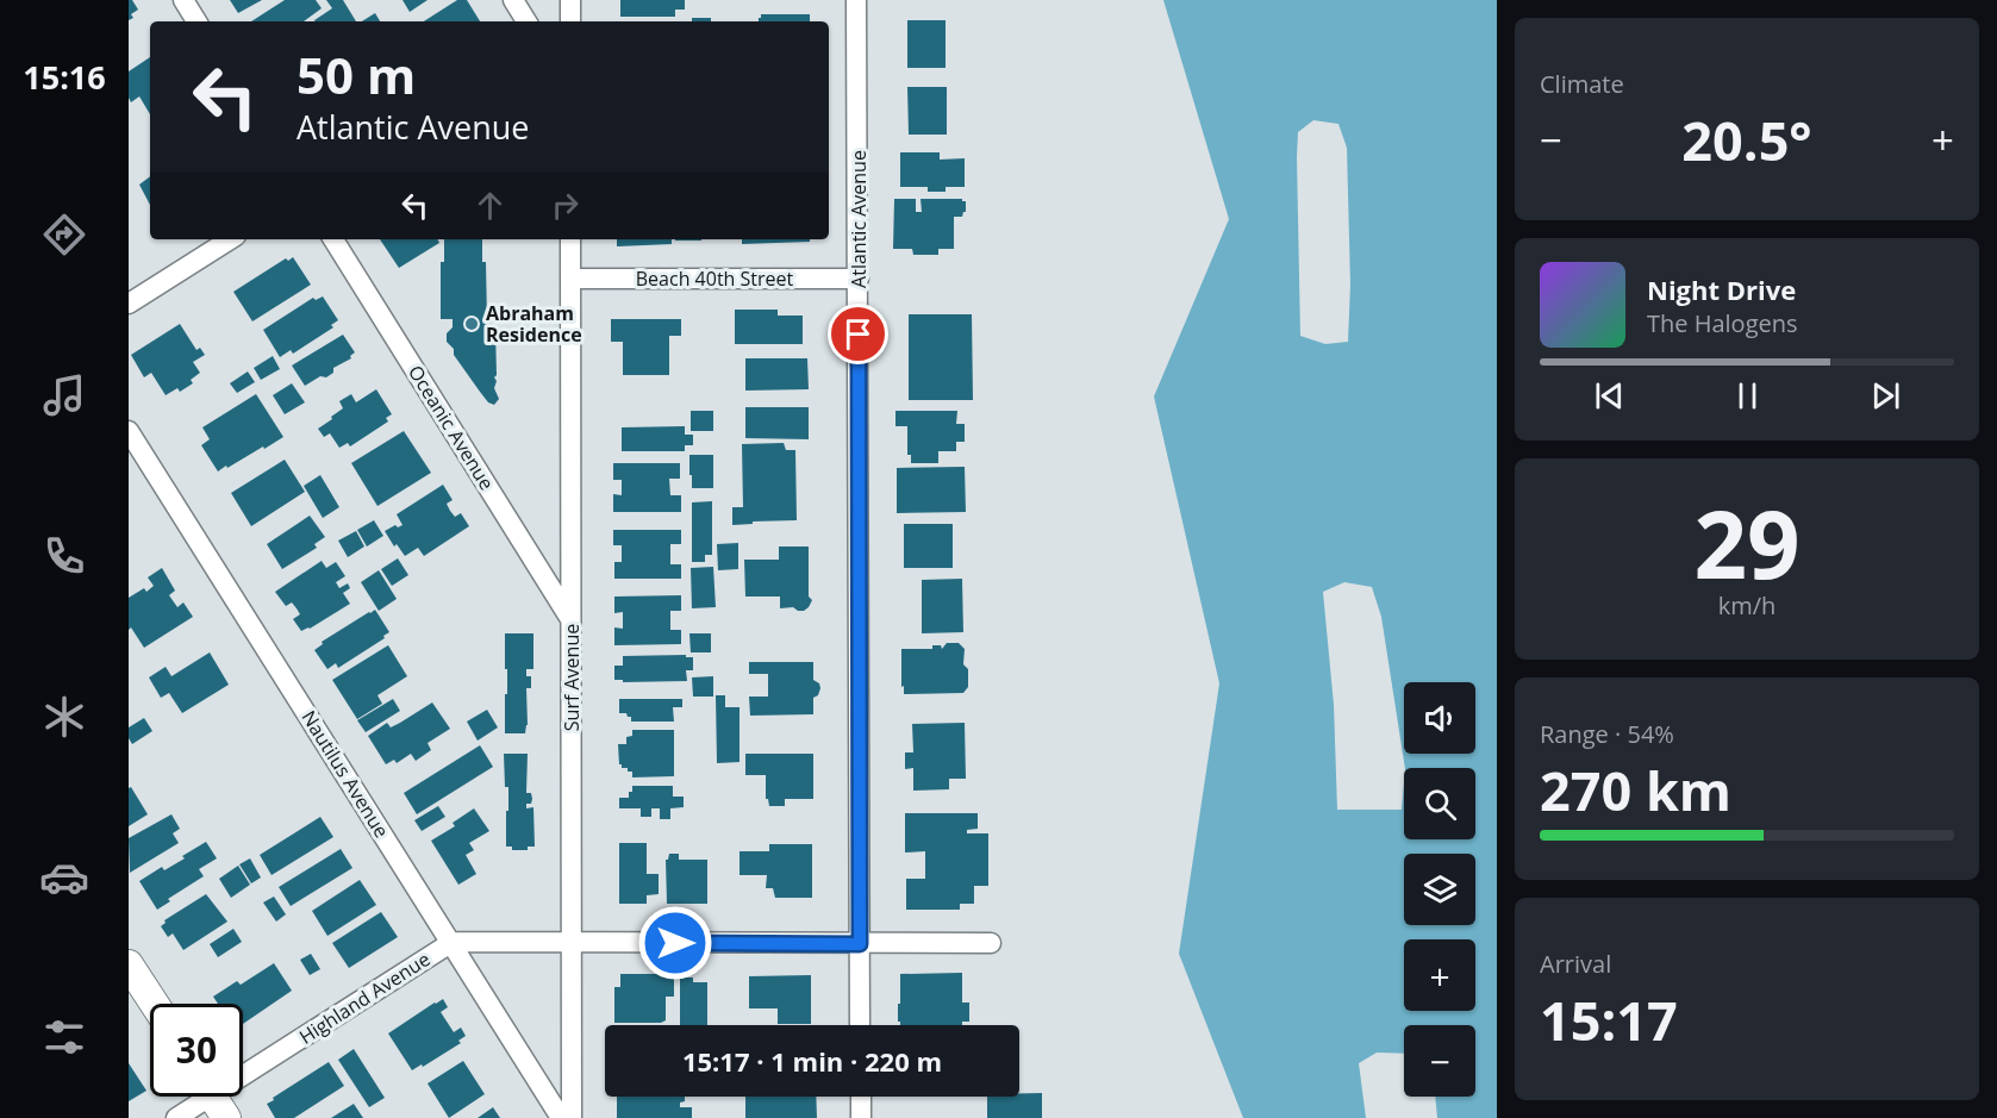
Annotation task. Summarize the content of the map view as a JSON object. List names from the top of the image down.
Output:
{
  "streets": {
    "street": [
      "Atlantic Avenue",
      "Beach 40th Street",
      "Oceanic Avenue",
      "Surf Avenue",
      "Nautilus Avenue",
      "Highland Avenue"
    ]
  },
  "crossings": [
    ["Atlantic Avenue", "Beach 40th Street"],
    ["Atlantic Avenue", "Highland Avenue"],
    ["Beach 40th Street", "Surf Avenue"],
    ["Oceanic Avenue", "Surf Avenue"],
    ["Surf Avenue", "Highland Avenue"],
    ["Nautilus Avenue", "Highland Avenue"]
  ],
  "places": ["Abraham Residence"],
  "page": {
    "tabs": "15:16",
    "tile": [
      "Climate",
      ["29", "km/h"],
      ["Range · 54%", "270 km"],
      ["Arrival", "15:17"]
    ],
    "turn": ["50 m", "Atlantic Avenue"],
    "heat": ["−", "20.5°", "+"],
    "song": ["Night Drive", "The Halogens"],
    "map_buttons": ["+", "−"],
    "limit": "30",
    "trip": "15:17 · 1 min · 220 m"
  }
}
